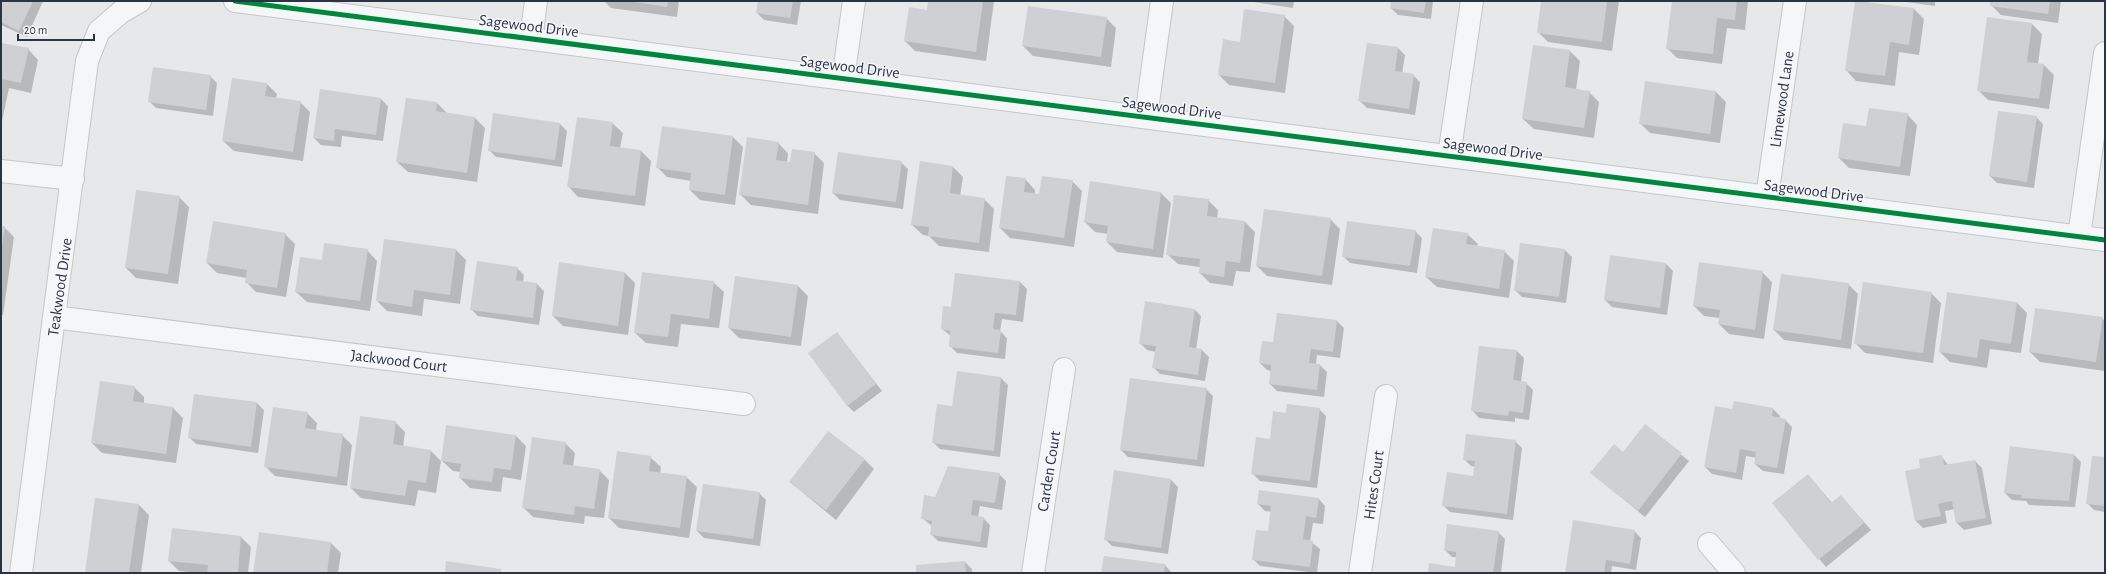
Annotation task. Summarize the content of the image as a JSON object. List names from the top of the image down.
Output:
{
  "streets": {
    "street": [
      "Sagewood Drive",
      "Limewood Lane",
      "Teakwood Drive",
      "Jackwood Court",
      "Carden Court",
      "Hites Court"
    ]
  },
  "crossings": [
    ["Sagewood Drive", "Limewood Lane"],
    ["Teakwood Drive", "Jackwood Court"]
  ],
  "scale_bar": "20 m"
}
